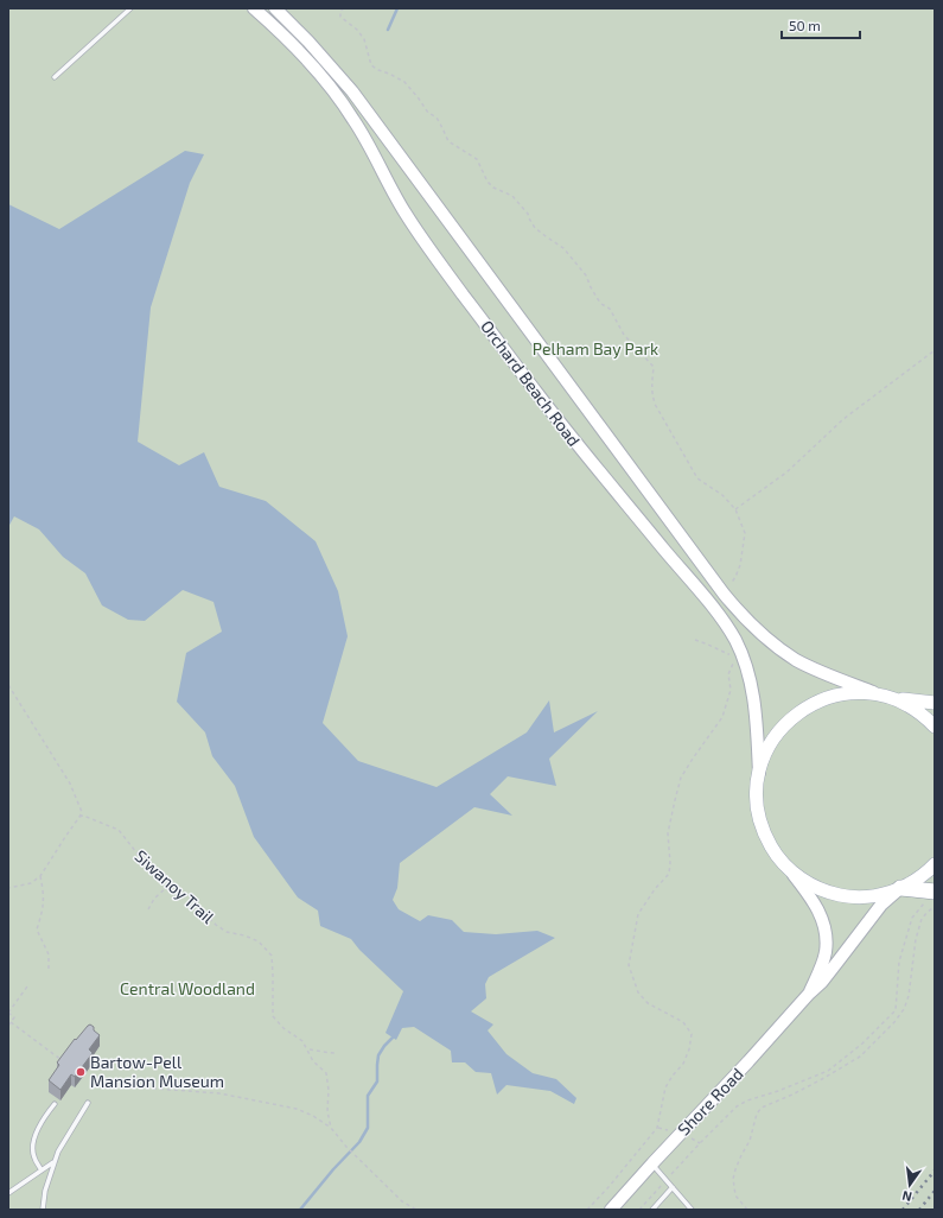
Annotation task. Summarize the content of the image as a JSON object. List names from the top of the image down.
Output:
{
  "streets": {
    "street": ["Orchard Beach Road", "Shore Road"],
    "path": ["Siwanoy Trail"]
  },
  "parks": ["Pelham Bay Park", "Central Woodland"],
  "places": ["Bartow-Pell Mansion Museum"],
  "scale_bar": "50 m",
  "north": "bottom"
}
